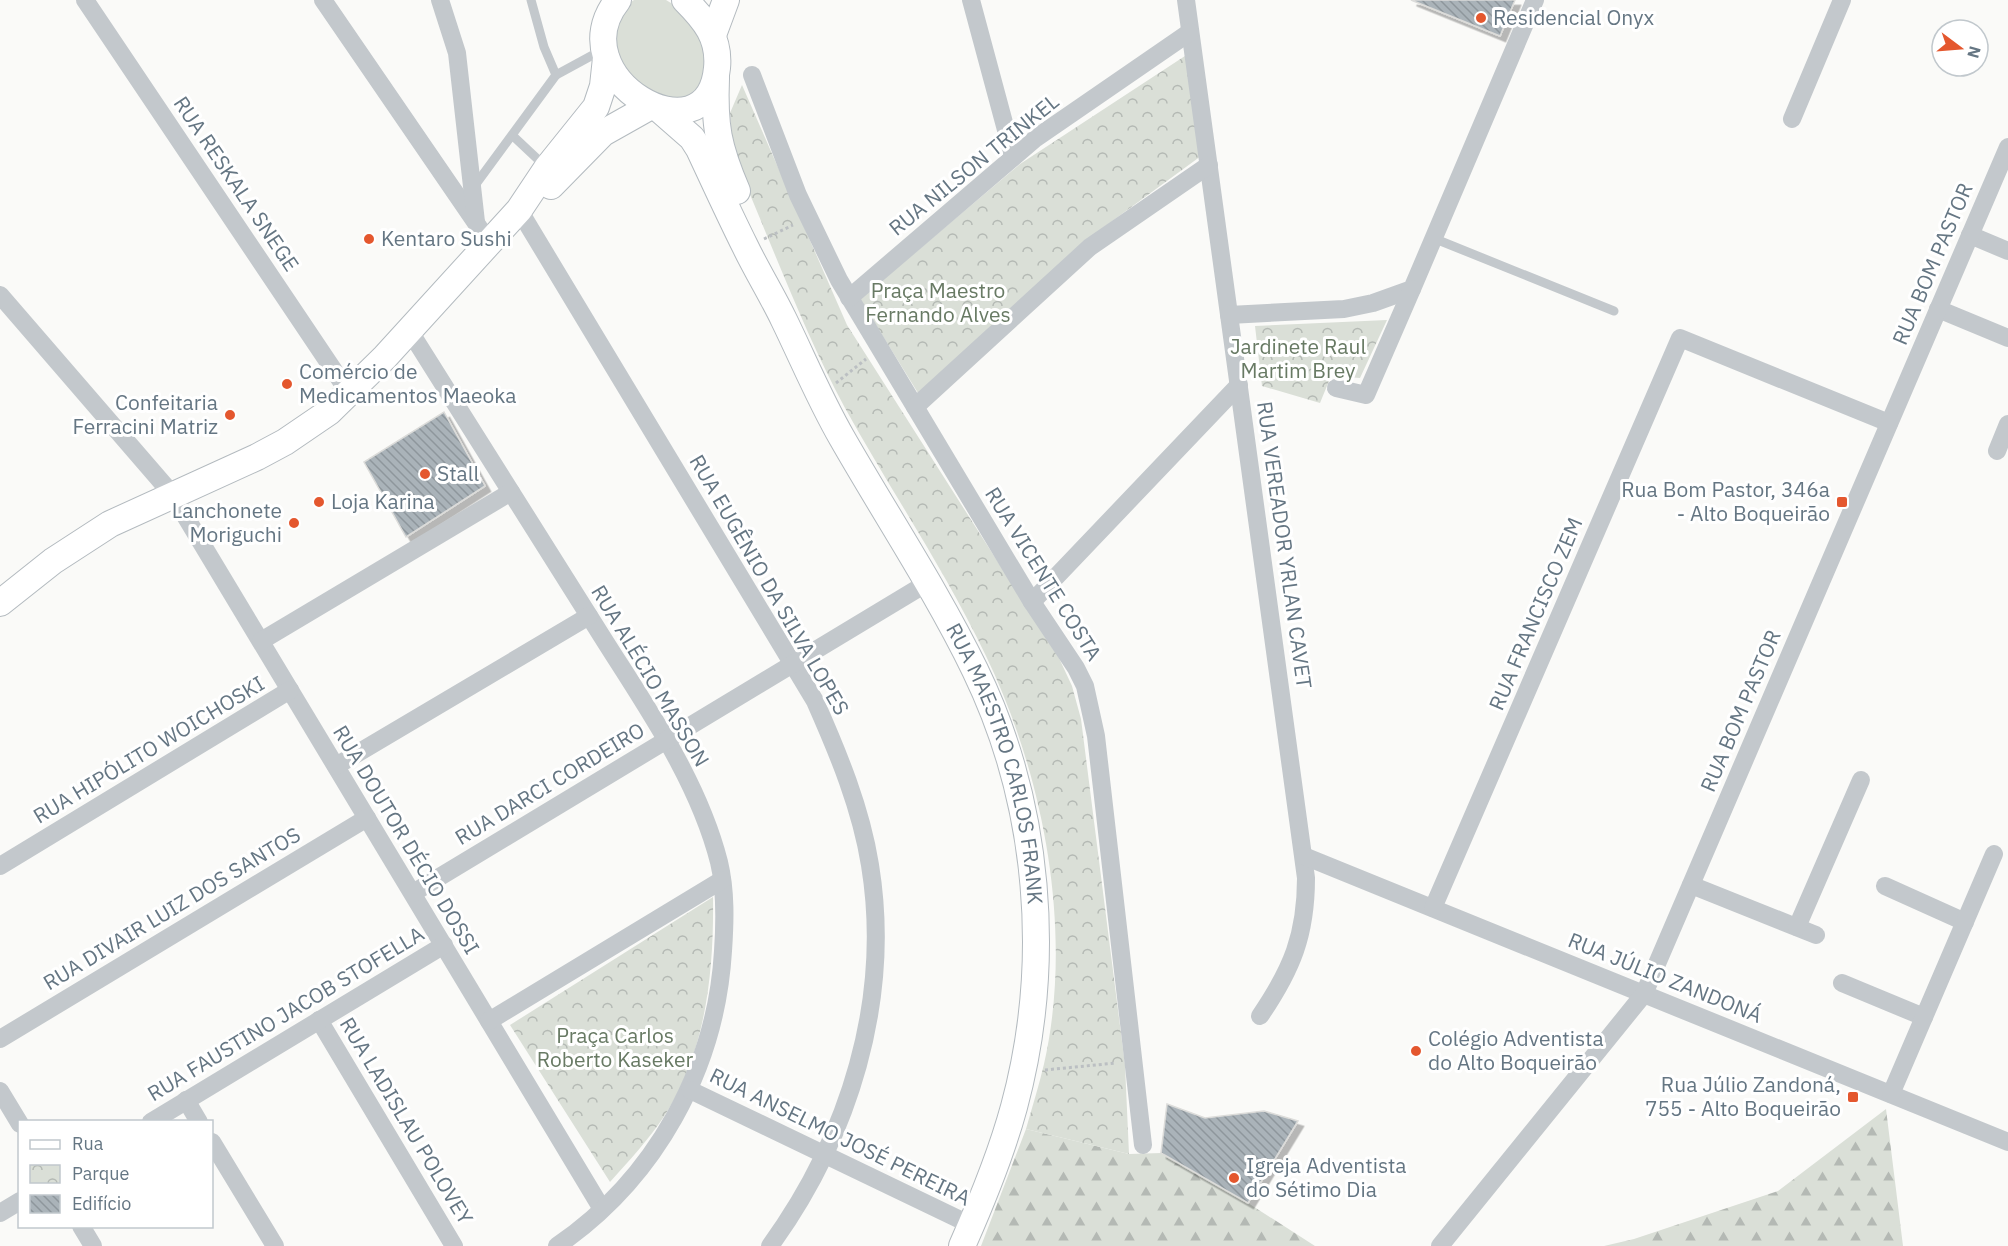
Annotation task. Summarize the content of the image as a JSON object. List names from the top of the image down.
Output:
{
  "streets": {
    "main road": ["RUA MAESTRO CARLOS FRANK"],
    "street": [
      "RUA NILSON TRINKEL",
      "RUA RESKALA SNEGE",
      "RUA BOM PASTOR",
      "RUA VEREADOR YRLAN CAVET",
      "RUA VICENTE COSTA",
      "RUA EUGÊNIO DA SILVA LOPES",
      "RUA FRANCISCO ZEM",
      "RUA ALÉCIO MASSON",
      "RUA HIPÓLITO WOICHOSKI",
      "RUA DARCI CORDEIRO",
      "RUA DOUTOR DÉCIO DOSSI",
      "RUA DIVAIR LUIZ DOS SANTOS",
      "RUA JÚLIO ZANDONÁ",
      "RUA FAUSTINO JACOB STOFELLA",
      "RUA LADISLAU POLOVEY",
      "RUA ANSELMO JOSÉ PEREIRA"
    ]
  },
  "crossings": [
    ["RUA NILSON TRINKEL", "RUA VEREADOR YRLAN CAVET"],
    ["RUA NILSON TRINKEL", "RUA VICENTE COSTA"],
    ["RUA BOM PASTOR", "RUA FRANCISCO ZEM"],
    ["RUA BOM PASTOR", "RUA JÚLIO ZANDONÁ"],
    ["RUA VEREADOR YRLAN CAVET", "RUA JÚLIO ZANDONÁ"],
    ["RUA EUGÊNIO DA SILVA LOPES", "RUA DARCI CORDEIRO"],
    ["RUA EUGÊNIO DA SILVA LOPES", "RUA ANSELMO JOSÉ PEREIRA"],
    ["RUA FRANCISCO ZEM", "RUA JÚLIO ZANDONÁ"],
    ["RUA ALÉCIO MASSON", "RUA DARCI CORDEIRO"],
    ["RUA ALÉCIO MASSON", "RUA DOUTOR DÉCIO DOSSI"],
    ["RUA ALÉCIO MASSON", "RUA ANSELMO JOSÉ PEREIRA"],
    ["RUA HIPÓLITO WOICHOSKI", "RUA DOUTOR DÉCIO DOSSI"],
    ["RUA MAESTRO CARLOS FRANK", "RUA DARCI CORDEIRO"],
    ["RUA MAESTRO CARLOS FRANK", "RUA ANSELMO JOSÉ PEREIRA"],
    ["RUA DARCI CORDEIRO", "RUA DOUTOR DÉCIO DOSSI"],
    ["RUA DOUTOR DÉCIO DOSSI", "RUA DIVAIR LUIZ DOS SANTOS"],
    ["RUA DOUTOR DÉCIO DOSSI", "RUA FAUSTINO JACOB STOFELLA"],
    ["RUA FAUSTINO JACOB STOFELLA", "RUA LADISLAU POLOVEY"]
  ],
  "parks": ["Praça Maestro Fernando Alves", "Jardinete Raul Martim Brey", "Praça Carlos Roberto Kaseker"],
  "places": {
    "other": [
      "Residencial Onyx",
      "Kentaro Sushi",
      "Comércio de Medicamentos Maeoka",
      "Confeitaria Ferracini Matriz",
      "Stall",
      "Loja Karina",
      "Lanchonete Moriguchi",
      "Colégio Adventista do Alto Boqueirão",
      "Igreja Adventista do Sétimo Dia"
    ],
    "transit": ["Rua Bom Pastor, 346a - Alto Boqueirão", "Rua Júlio Zandoná, 755 - Alto Boqueirão"]
  },
  "legend": ["Rua", "Parque", "Edifício"],
  "north": "right"
}
